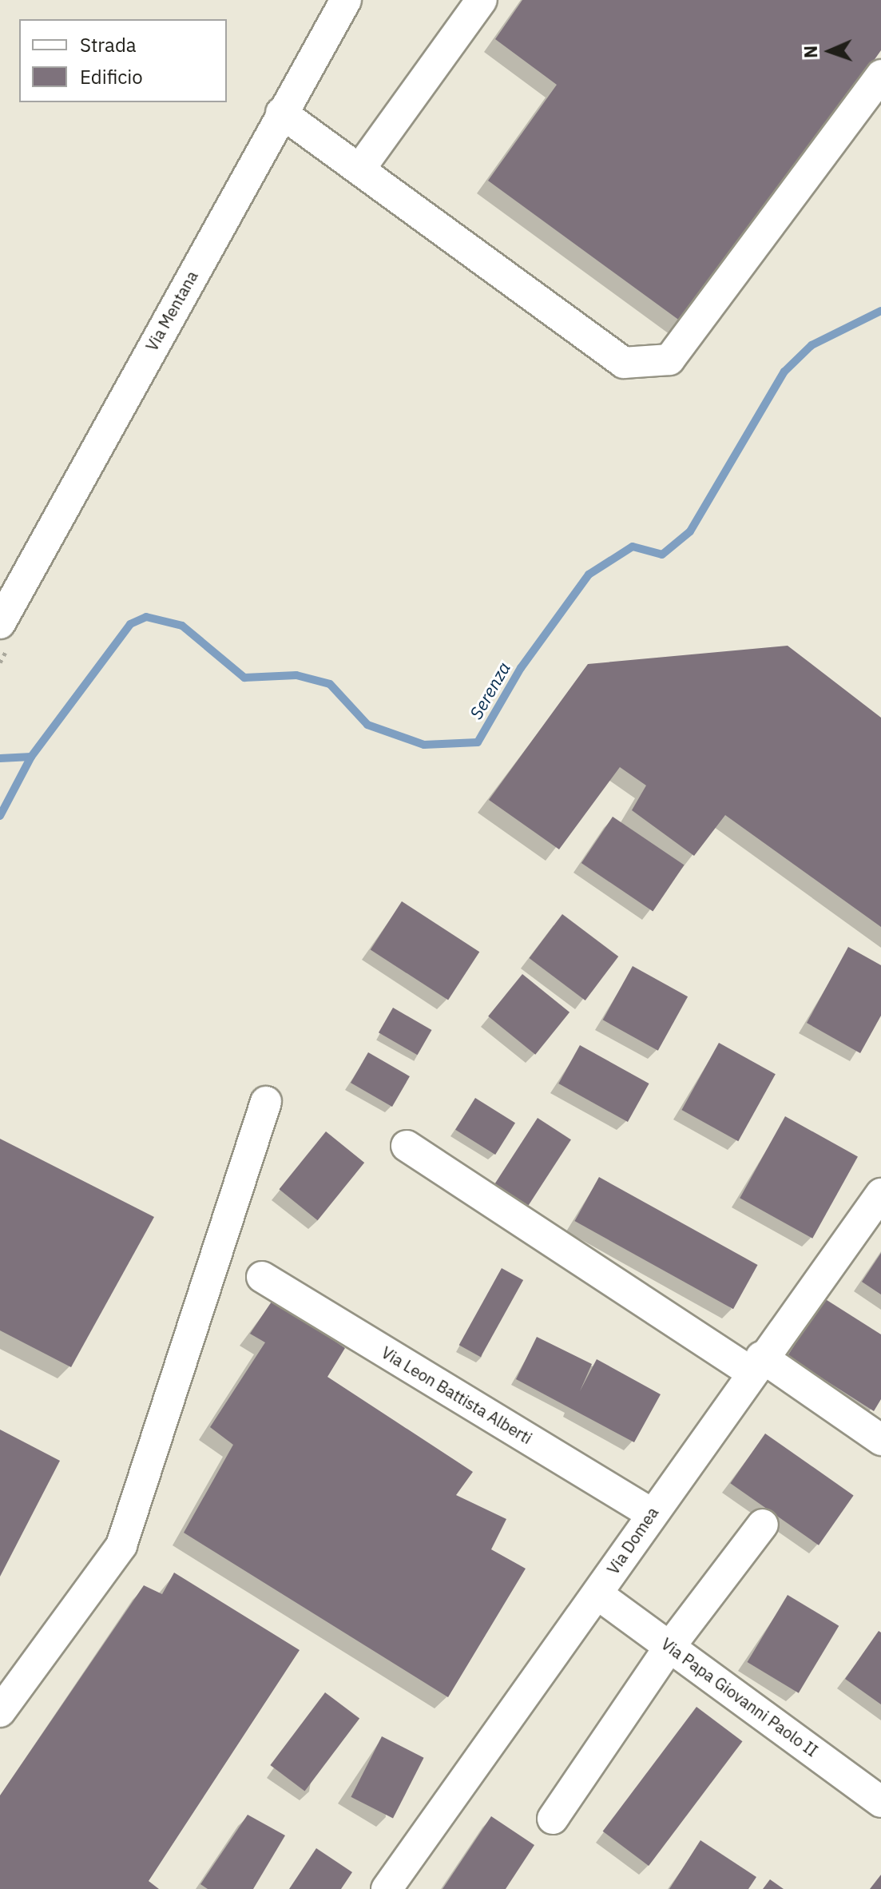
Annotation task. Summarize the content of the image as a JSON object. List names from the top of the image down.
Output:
{
  "streets": {
    "street": [
      "Via Mentana",
      "Via Leon Battista Alberti",
      "Via Domea",
      "Via Papa Giovanni Paolo II"
    ]
  },
  "crossings": [
    ["Via Leon Battista Alberti", "Via Domea"],
    ["Via Domea", "Via Papa Giovanni Paolo II"]
  ],
  "water": ["Serenza"],
  "legend": ["Strada", "Edificio"],
  "north": "left"
}
